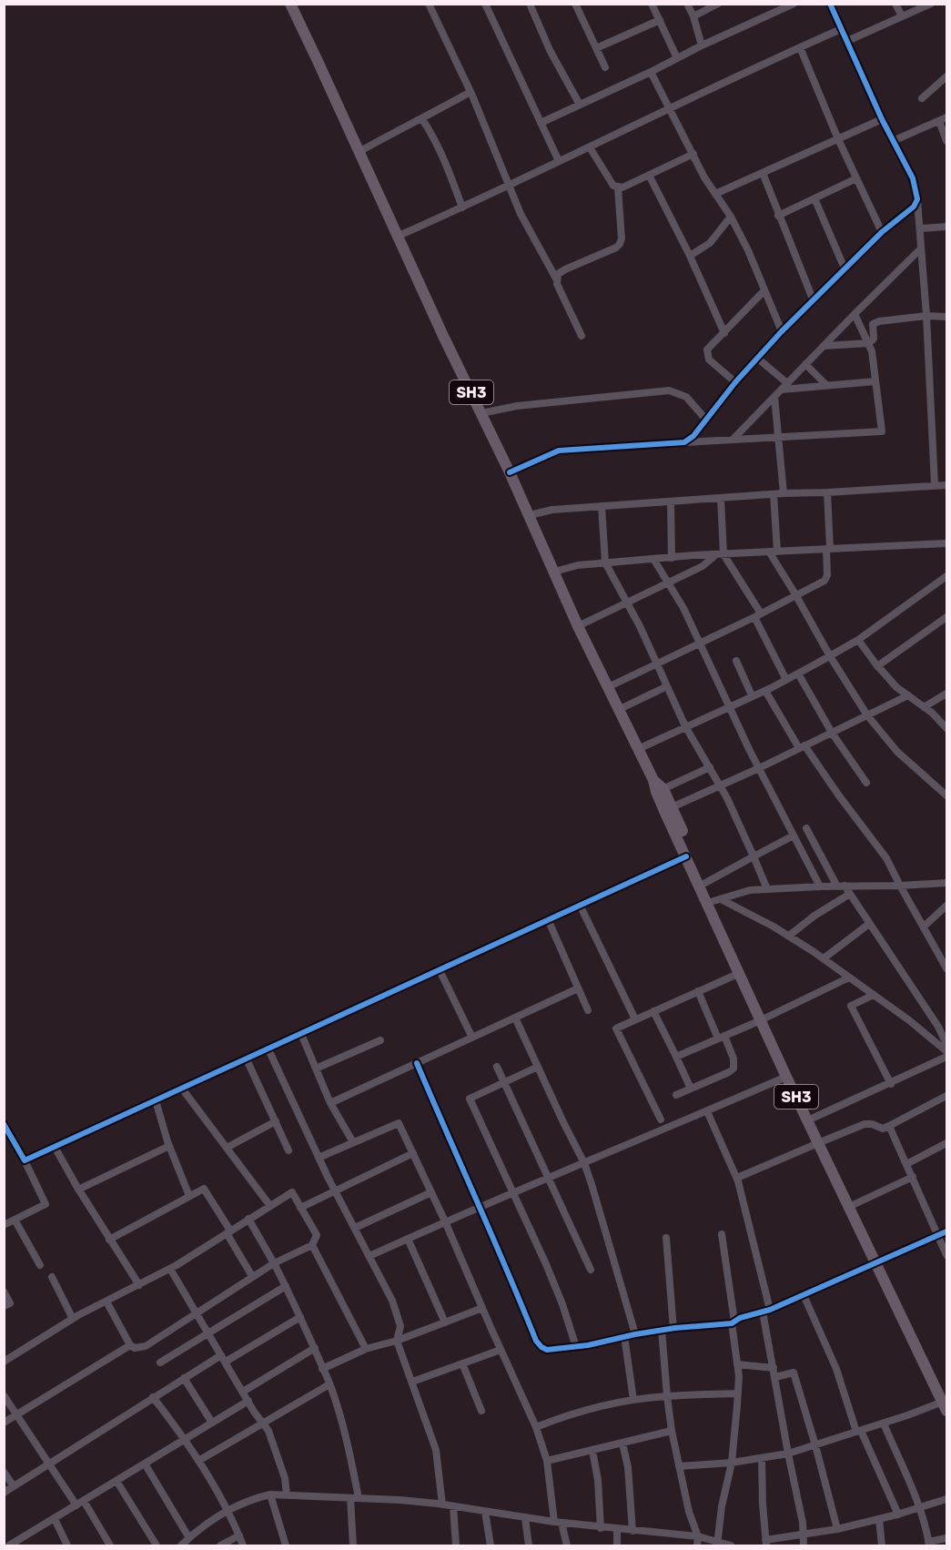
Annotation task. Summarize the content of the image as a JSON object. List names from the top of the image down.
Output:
{
  "streets": {
    "main road": ["SH3"]
  }
}
